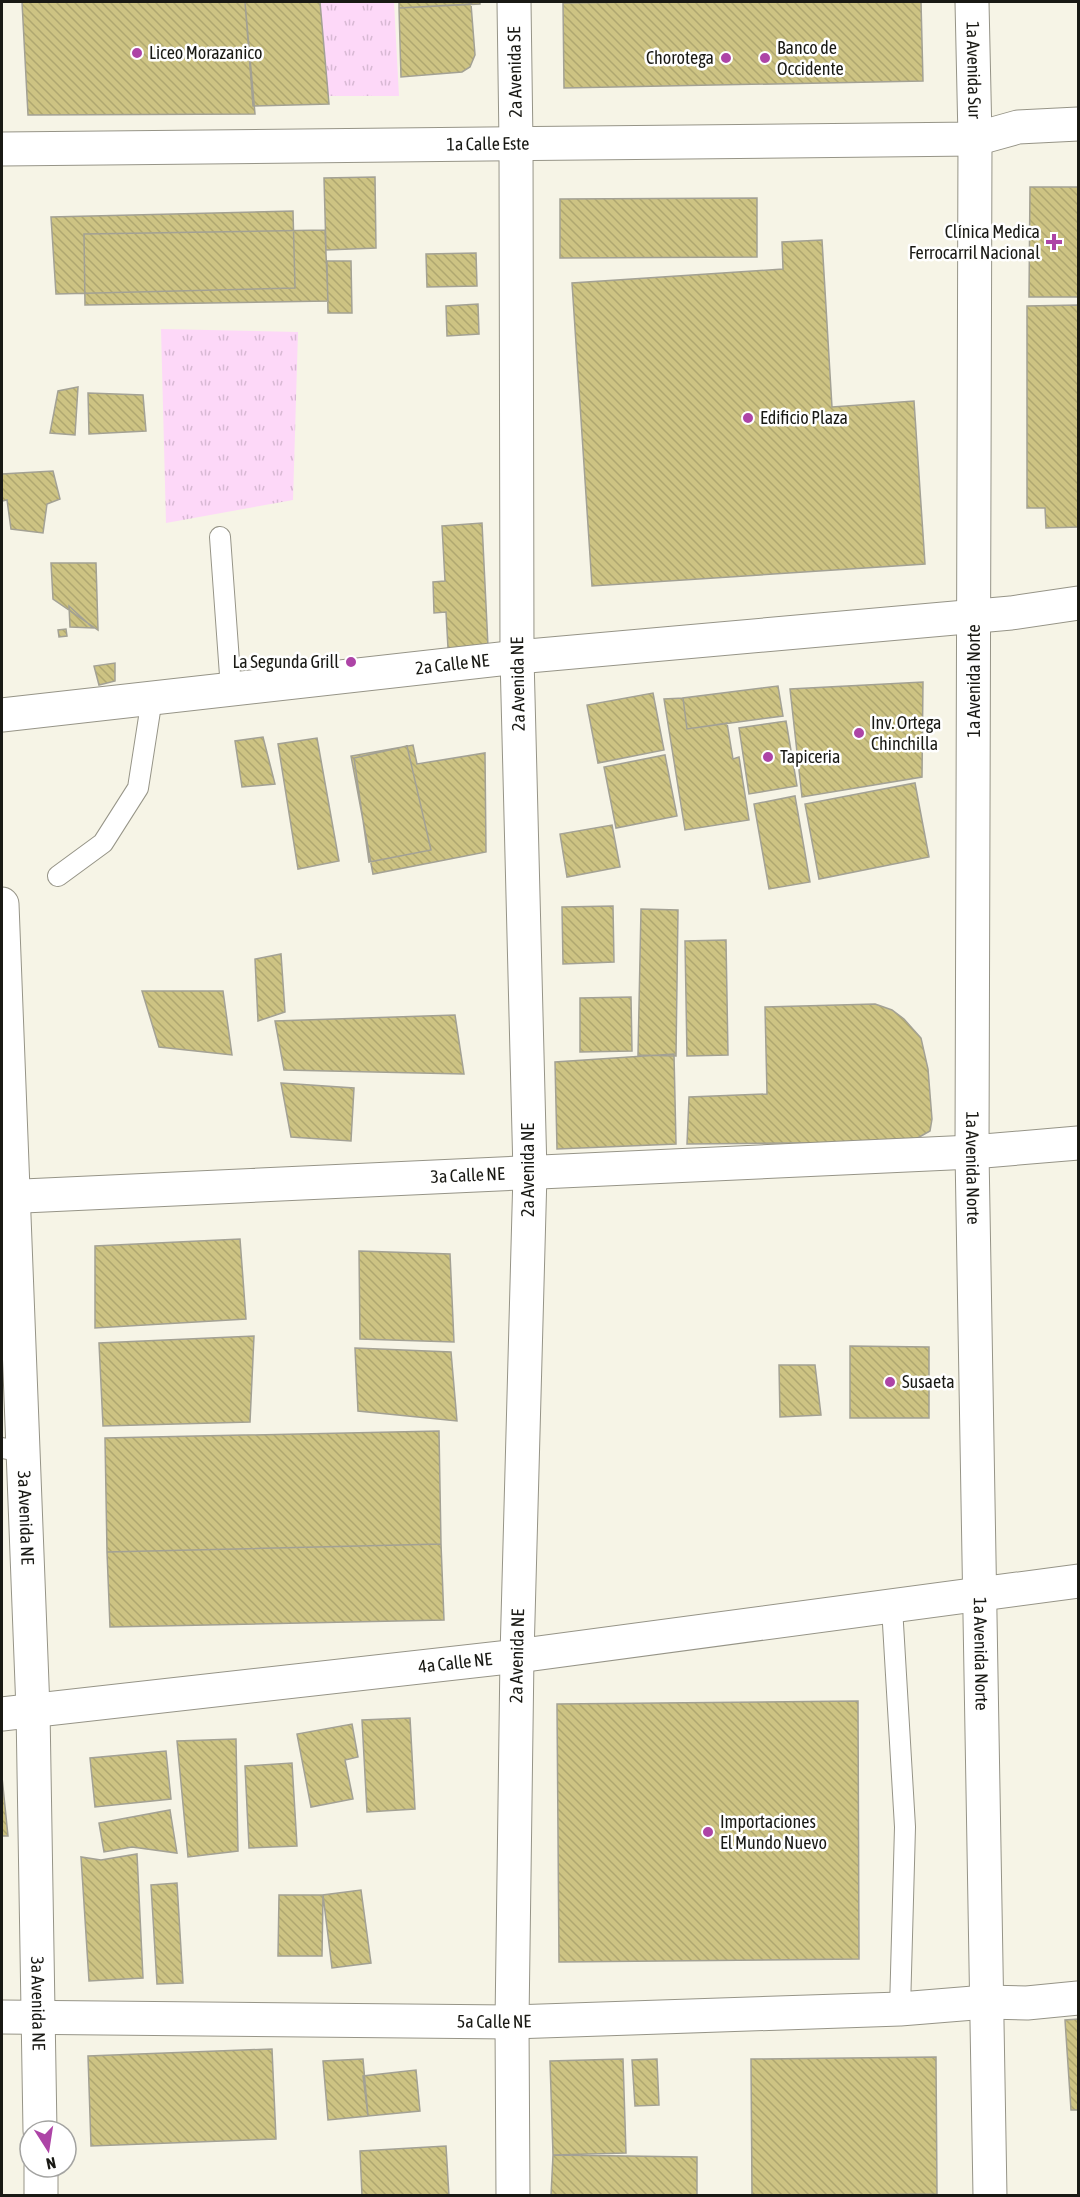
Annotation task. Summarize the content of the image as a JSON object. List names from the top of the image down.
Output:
{
  "streets": {
    "street": [
      "1a Avenida Sur",
      "2a Avenida SE",
      "1a Calle Este",
      "2a Calle NE",
      "1a Avenida Norte",
      "2a Avenida NE",
      "3a Calle NE",
      "3a Avenida NE",
      "4a Calle NE",
      "5a Calle NE"
    ]
  },
  "crossings": [
    ["1a Avenida Sur", "1a Calle Este"],
    ["1a Avenida Sur", "1a Avenida Norte"],
    ["2a Avenida SE", "1a Calle Este"],
    ["2a Avenida SE", "2a Avenida NE"],
    ["1a Calle Este", "1a Avenida Norte"],
    ["1a Calle Este", "2a Avenida NE"],
    ["2a Calle NE", "1a Avenida Norte"],
    ["2a Calle NE", "2a Avenida NE"],
    ["1a Avenida Norte", "3a Calle NE"],
    ["1a Avenida Norte", "4a Calle NE"],
    ["1a Avenida Norte", "5a Calle NE"],
    ["2a Avenida NE", "3a Calle NE"],
    ["2a Avenida NE", "4a Calle NE"],
    ["2a Avenida NE", "5a Calle NE"],
    ["3a Calle NE", "3a Avenida NE"],
    ["3a Avenida NE", "4a Calle NE"],
    ["3a Avenida NE", "5a Calle NE"]
  ],
  "places": {
    "other": [
      "Liceo Morazanico",
      "Chorotega",
      "Banco de Occidente",
      "Edificio Plaza",
      "La Segunda Grill",
      "Inv. Ortega Chinchilla",
      "Tapiceria",
      "Susaeta",
      "Importaciones El Mundo Nuevo"
    ],
    "health": ["Clínica Medica Ferrocarril Nacional"]
  },
  "north": "bottom"
}
